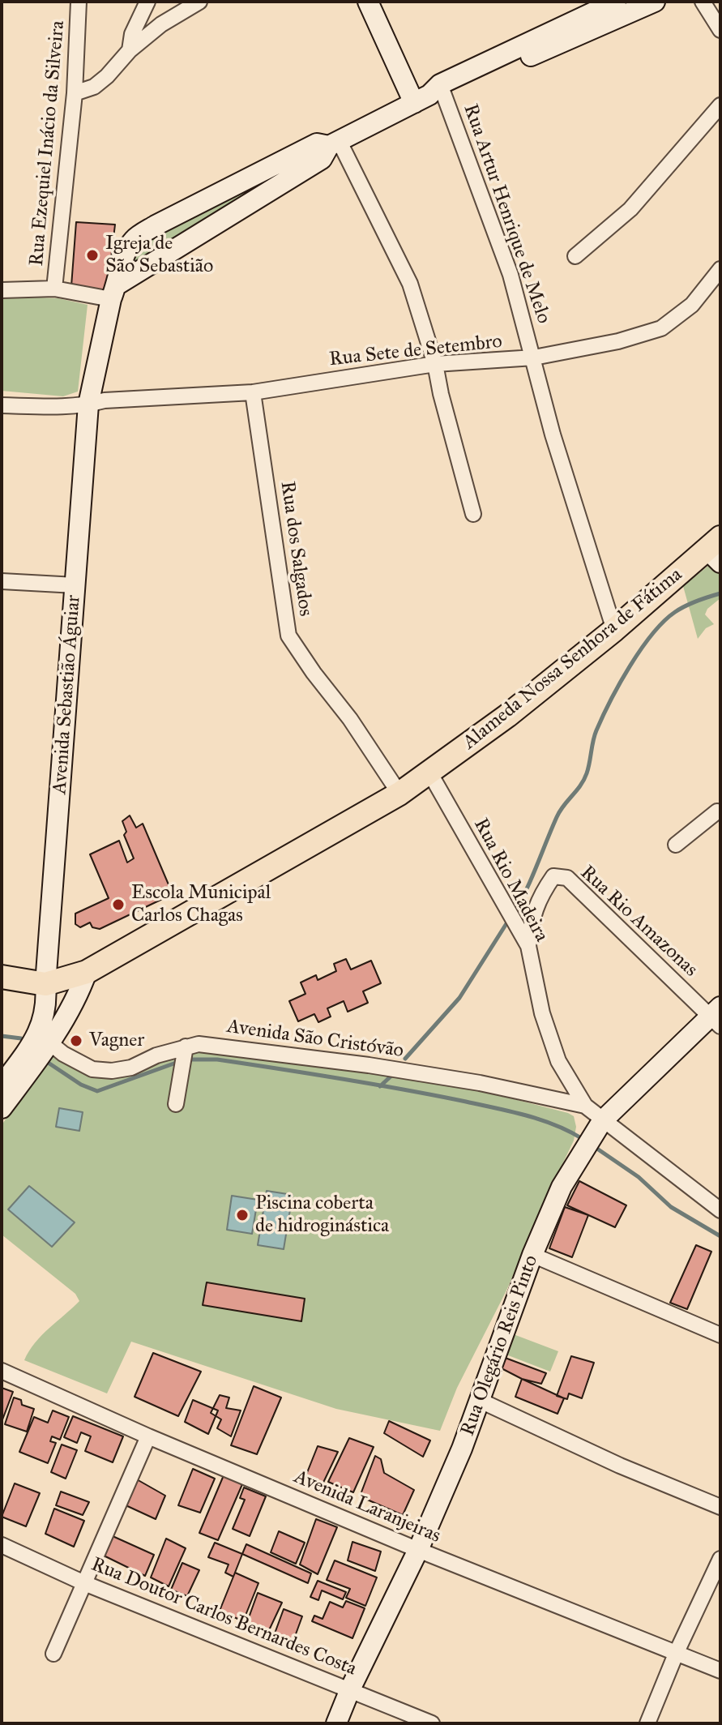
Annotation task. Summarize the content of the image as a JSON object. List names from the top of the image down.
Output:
{
  "streets": {
    "main road": ["Alameda Nossa Senhora de Fátima"],
    "street": [
      "Rua Ezequiel Inácio da Silveira",
      "Rua Artur Henrique de Melo",
      "Rua Sete de Setembro",
      "Rua dos Salgados",
      "Avenida Sebastião Águiar",
      "Rua Rio Madeira",
      "Rua Rio Amazonas",
      "Avenida São Cristóvão",
      "Rua Olegário Reis Pinto",
      "Avenida Laranjeiras",
      "Rua Doutor Carlos Bernardes Costa"
    ]
  },
  "crossings": [
    ["Rua Artur Henrique de Melo", "Rua Sete de Setembro"],
    ["Rua Artur Henrique de Melo", "Alameda Nossa Senhora de Fátima"],
    ["Rua Sete de Setembro", "Rua dos Salgados"],
    ["Rua Sete de Setembro", "Avenida Sebastião Águiar"],
    ["Rua dos Salgados", "Alameda Nossa Senhora de Fátima"],
    ["Alameda Nossa Senhora de Fátima", "Avenida Sebastião Águiar"],
    ["Alameda Nossa Senhora de Fátima", "Rua Rio Madeira"],
    ["Avenida Sebastião Águiar", "Avenida São Cristóvão"],
    ["Rua Rio Madeira", "Rua Rio Amazonas"],
    ["Rua Rio Madeira", "Avenida São Cristóvão"],
    ["Rua Rio Madeira", "Rua Olegário Reis Pinto"],
    ["Rua Rio Amazonas", "Rua Olegário Reis Pinto"],
    ["Rua Olegário Reis Pinto", "Avenida Laranjeiras"],
    ["Rua Olegário Reis Pinto", "Rua Doutor Carlos Bernardes Costa"]
  ],
  "places": [
    "Igreja de São Sebastião",
    "Escola Municipal Carlos Chagas",
    "Vagner",
    "Piscina coberta de hidroginástica"
  ]
}
